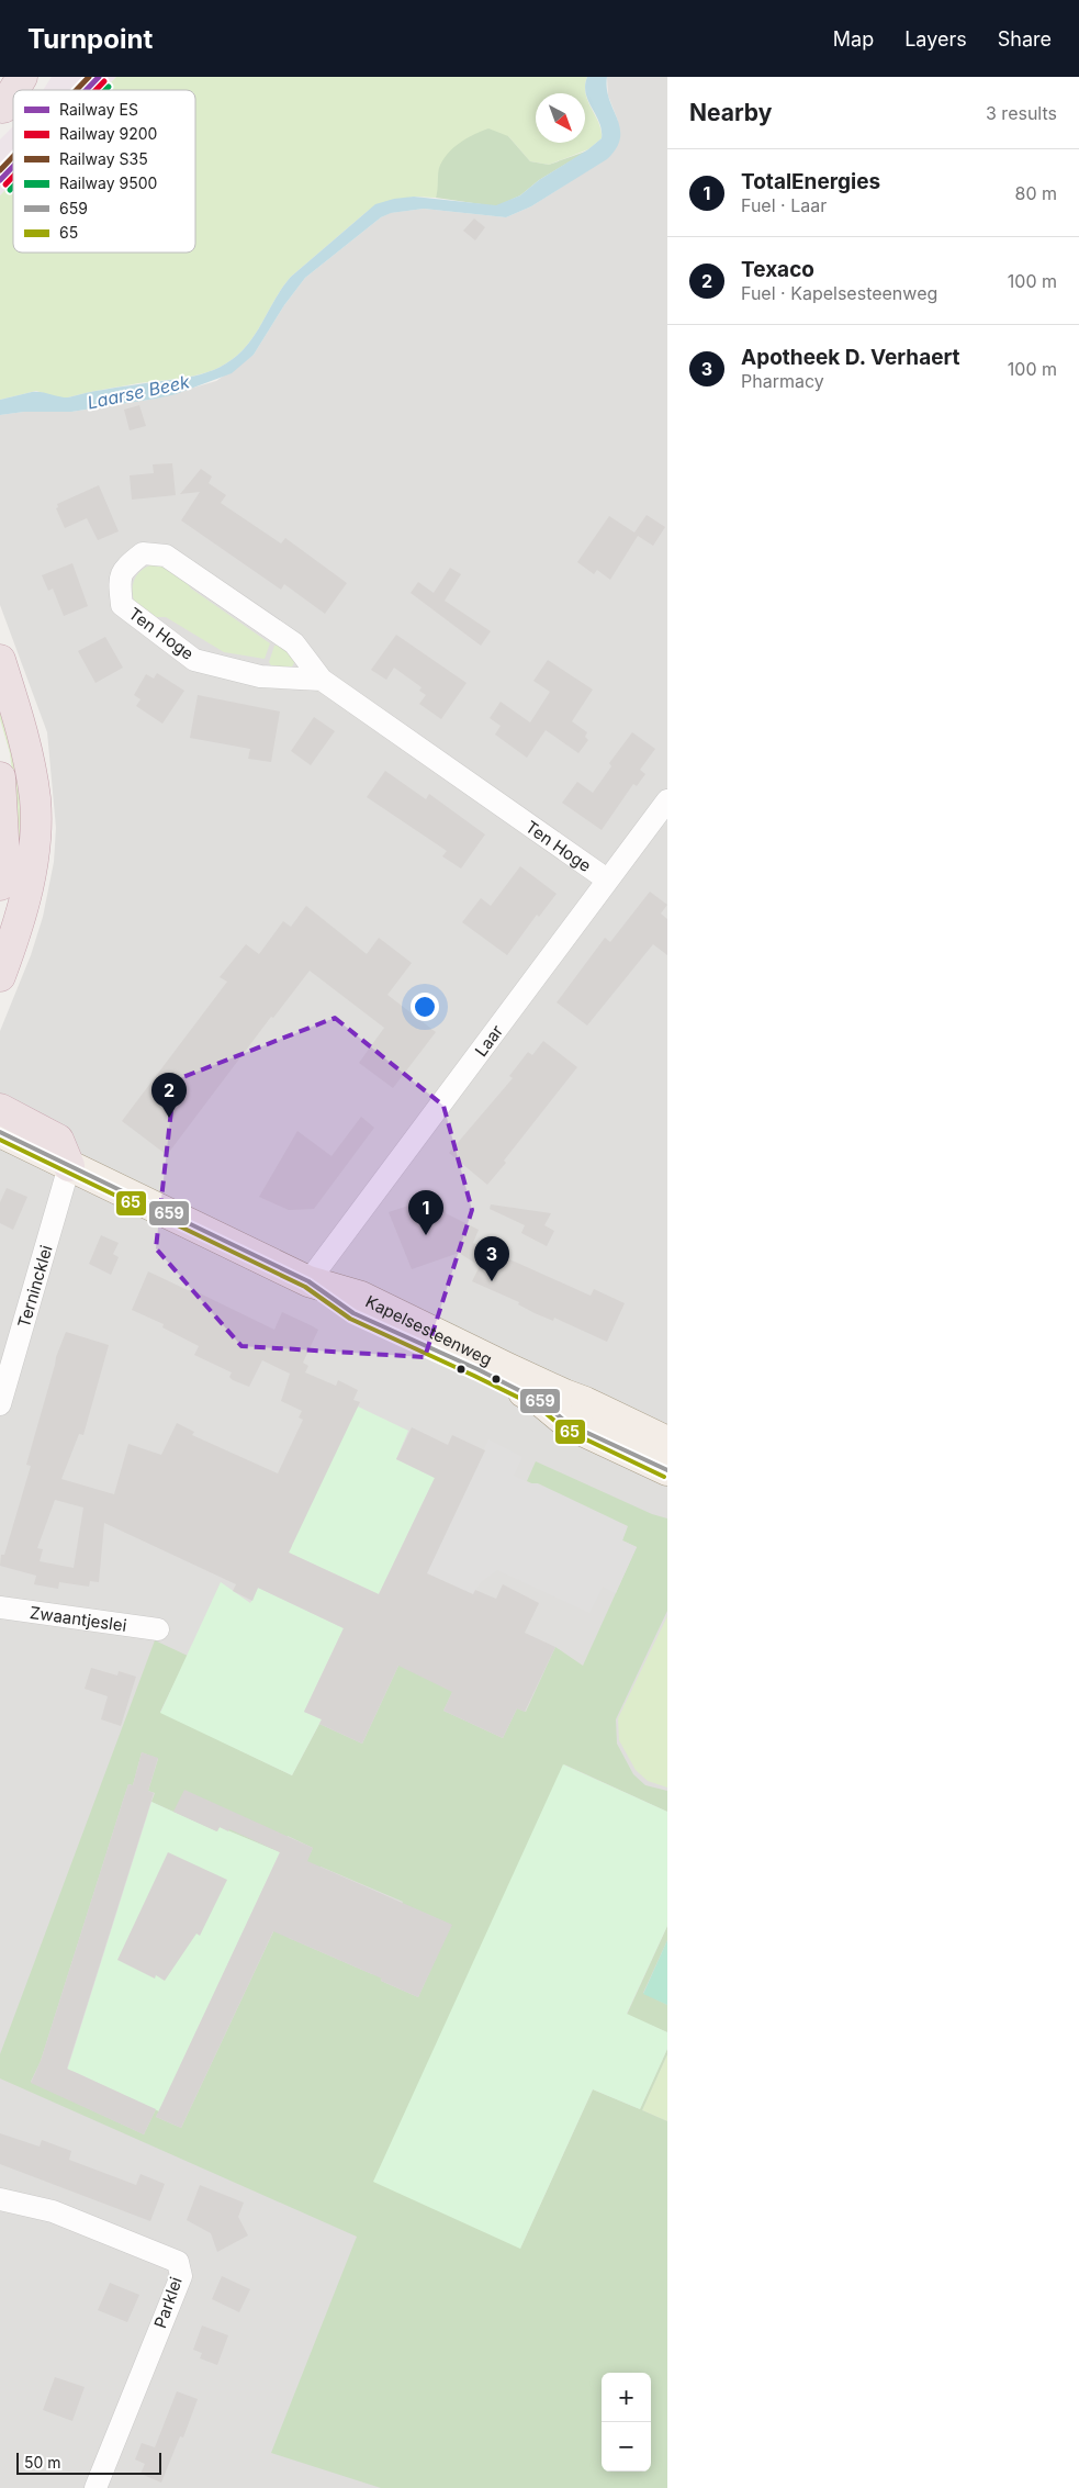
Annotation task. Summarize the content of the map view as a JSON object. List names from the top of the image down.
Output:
{
  "streets": {
    "main road": ["Kapelsesteenweg"],
    "street": [
      "Ten Hoge",
      "Laar",
      "Ternincklei",
      "Zwaantjeslei",
      "Parklei"
    ]
  },
  "crossings": [
    ["Ten Hoge", "Laar"],
    ["Laar", "Kapelsesteenweg"],
    ["Ternincklei", "Kapelsesteenweg"]
  ],
  "water": ["Laarse Beek"],
  "lines": [
    "rail line ES",
    "rail line S35",
    "rail line 9200",
    "rail line 9500",
    "transit line 659",
    "transit line 65"
  ],
  "legend": [
    "Railway ES",
    "Railway 9200",
    "Railway S35",
    "Railway 9500",
    "659",
    "65"
  ],
  "scale_bar": "50 m",
  "north": "bottom right",
  "page": {
    "header": "Turnpoint",
    "nav": ["Map", "Layers", "Share"],
    "heading": ["Nearby", "3 results"],
    "list": [
      {
        "mark": "1",
        "name": "TotalEnergies",
        "note": "Fuel · Laar",
        "value": "80 m"
      },
      {
        "mark": "2",
        "name": "Texaco",
        "note": "Fuel · Kapelsesteenweg",
        "value": "100 m"
      },
      {
        "mark": "3",
        "name": "Apotheek D. Verhaert",
        "note": "Pharmacy",
        "value": "100 m"
      }
    ],
    "pins": ["2", "1", "3"],
    "map_buttons": ["+", "−"],
    "scale": "50 m"
  }
}
